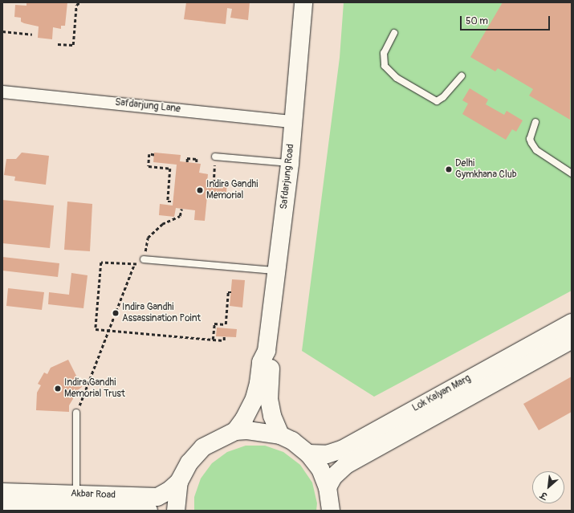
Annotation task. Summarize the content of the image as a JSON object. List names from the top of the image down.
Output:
{
  "streets": {
    "main road": ["Safdarjung Road", "Lok Kalyan Marg", "Akbar Road"],
    "street": ["Safdarjung Lane"]
  },
  "crossings": [
    ["Safdarjung Lane", "Safdarjung Road"]
  ],
  "places": [
    "Delhi Gymkhana Club",
    "Indira Gandhi Memorial",
    "Indira Gandhi Assassination Point",
    "Indira Gandhi Memorial Trust"
  ],
  "scale_bar": "50 m",
  "north": "bottom left"
}
